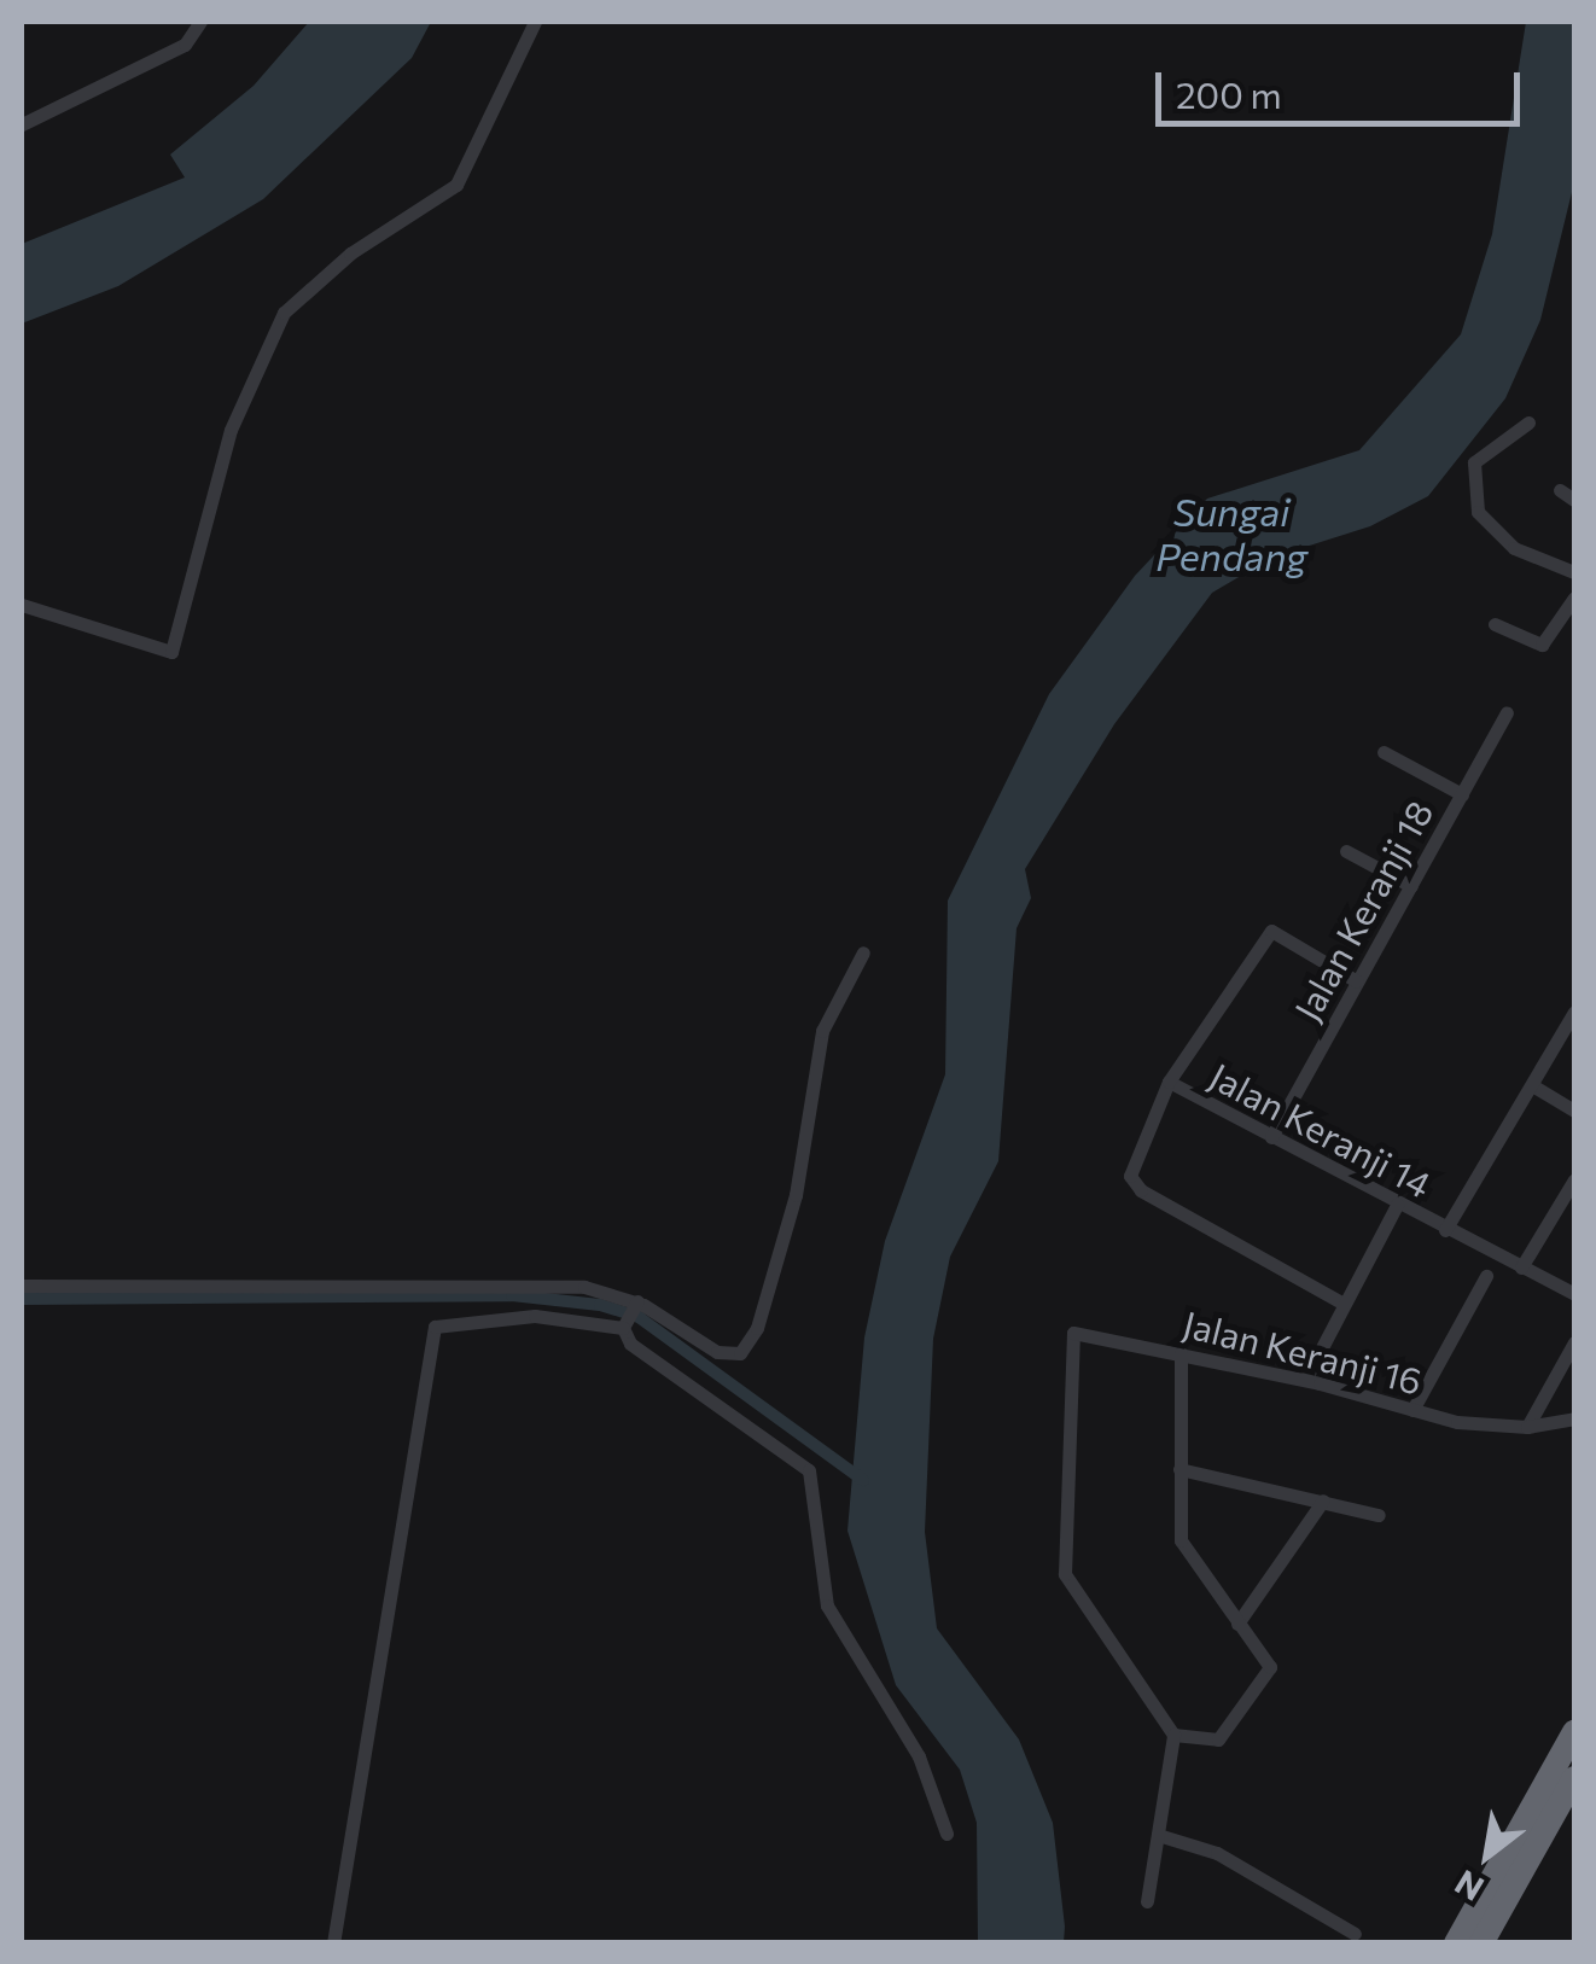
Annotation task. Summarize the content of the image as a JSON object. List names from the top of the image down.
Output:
{
  "streets": {
    "street": ["Jalan Keranji 18", "Jalan Keranji 14", "Jalan Keranji 16"]
  },
  "crossings": [
    ["Jalan Keranji 18", "Jalan Keranji 14"]
  ],
  "water": ["Sungai Pendang"],
  "scale_bar": "200 m",
  "north": "bottom left"
}
